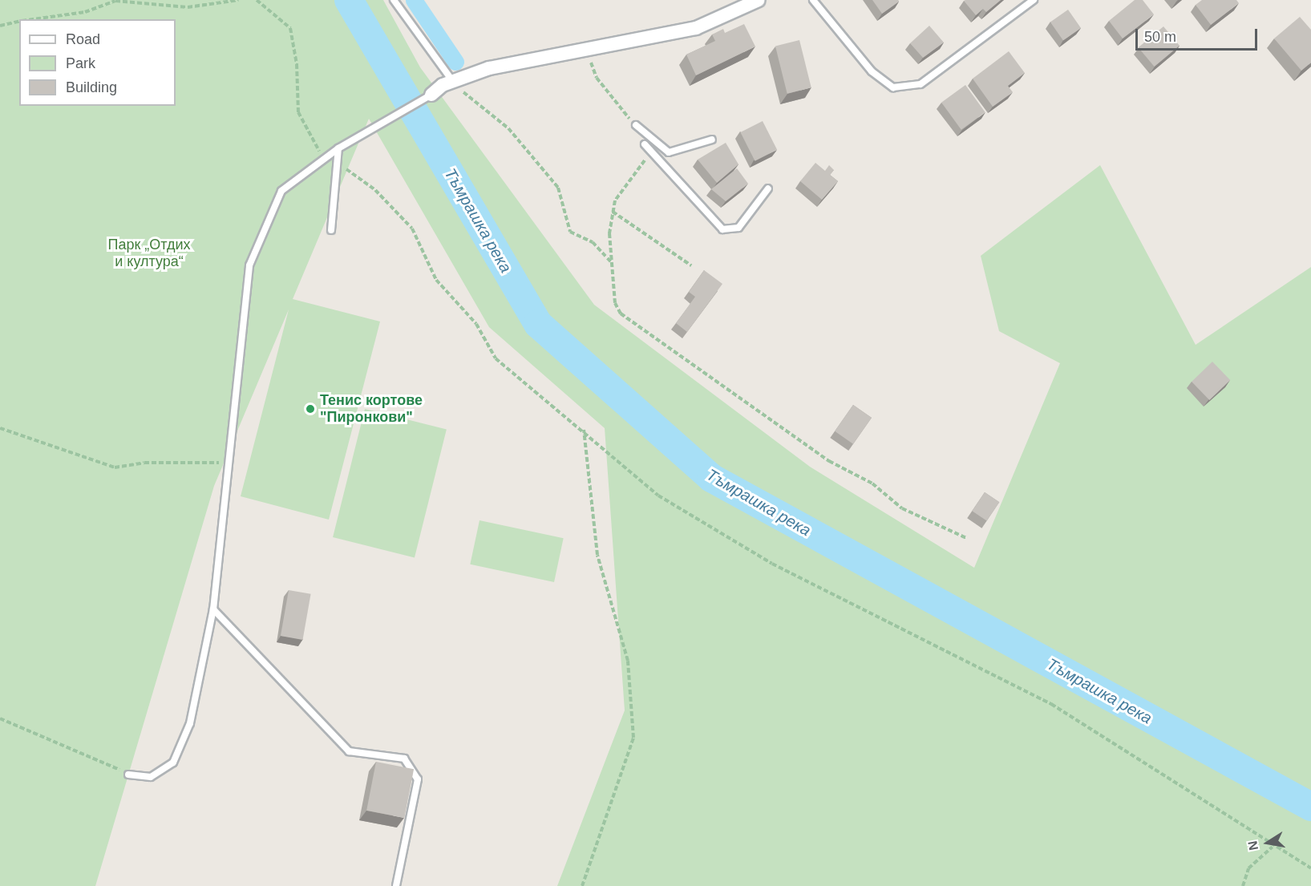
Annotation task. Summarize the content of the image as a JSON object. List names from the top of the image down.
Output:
{
  "water": ["Тъмрашка река"],
  "parks": ["Парк „Отдих и култура“"],
  "places": ["Тенис кортове \"Пиронкови\""],
  "legend": ["Road", "Park", "Building"],
  "scale_bar": "50 m",
  "north": "left"
}
